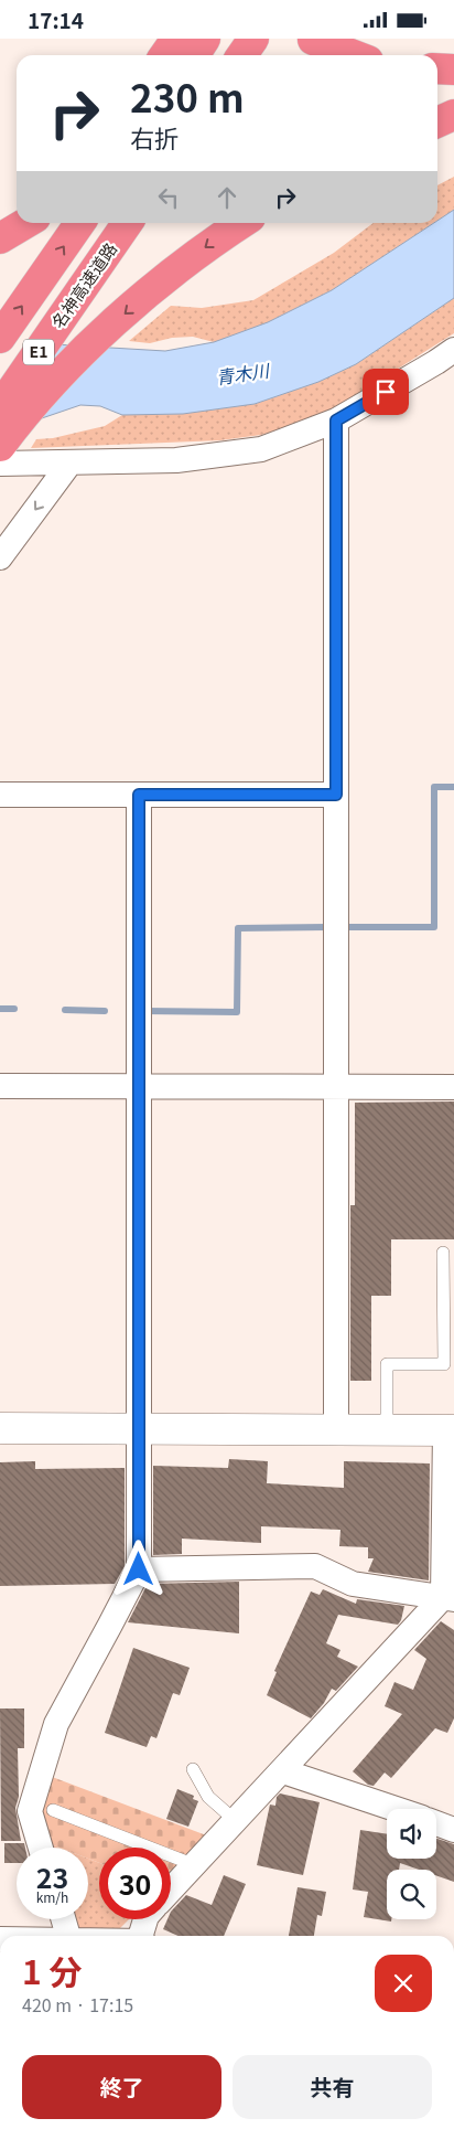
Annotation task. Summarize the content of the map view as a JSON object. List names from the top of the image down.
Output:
{
  "streets": {
    "highway": ["名神高速道路", "E1"]
  },
  "water": ["青木川"],
  "page": {
    "status": "17:14",
    "turn": ["230 m", "右折"],
    "speed": "23 km/h",
    "limit": "30",
    "heading": ["1 分", "420 m · 17:15"],
    "buttons": ["終了", "共有"]
  }
}
